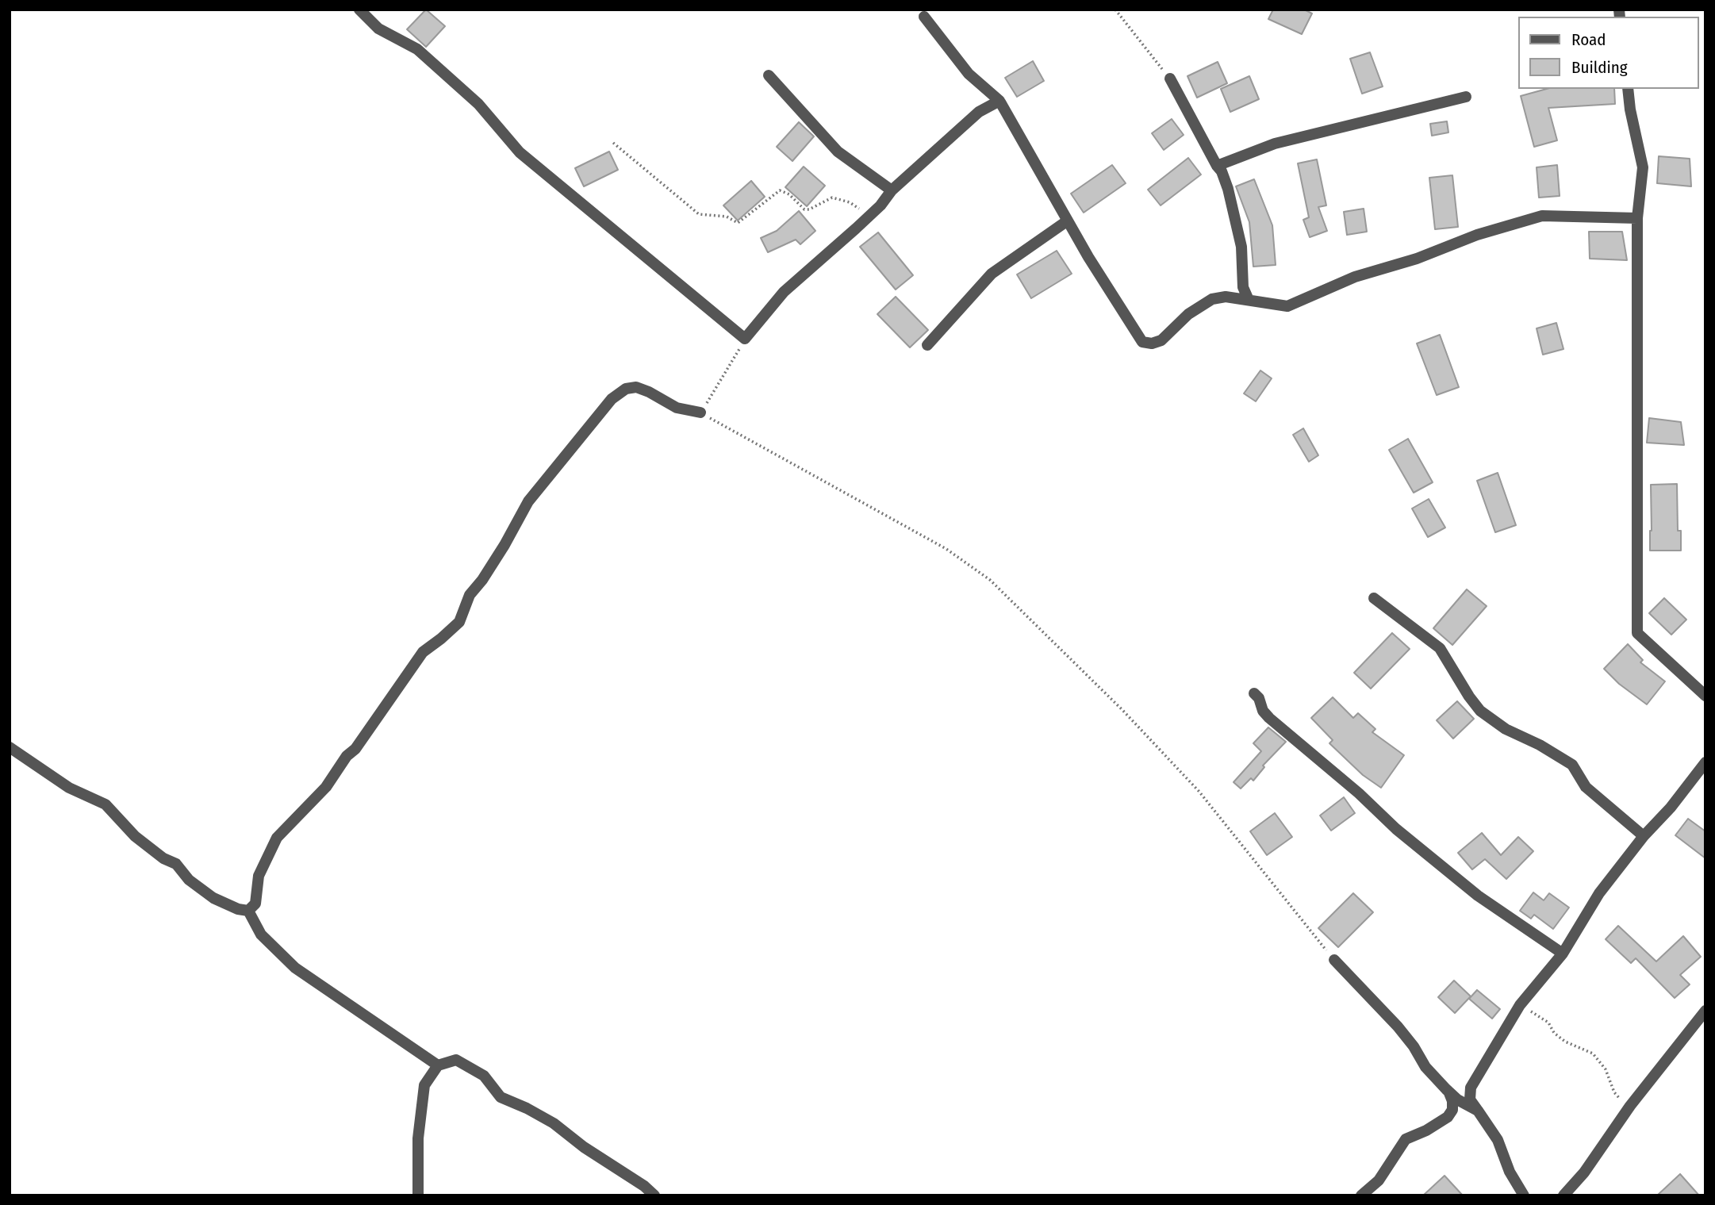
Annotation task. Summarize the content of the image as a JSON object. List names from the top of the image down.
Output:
{
  "legend": ["Road", "Building"]
}
